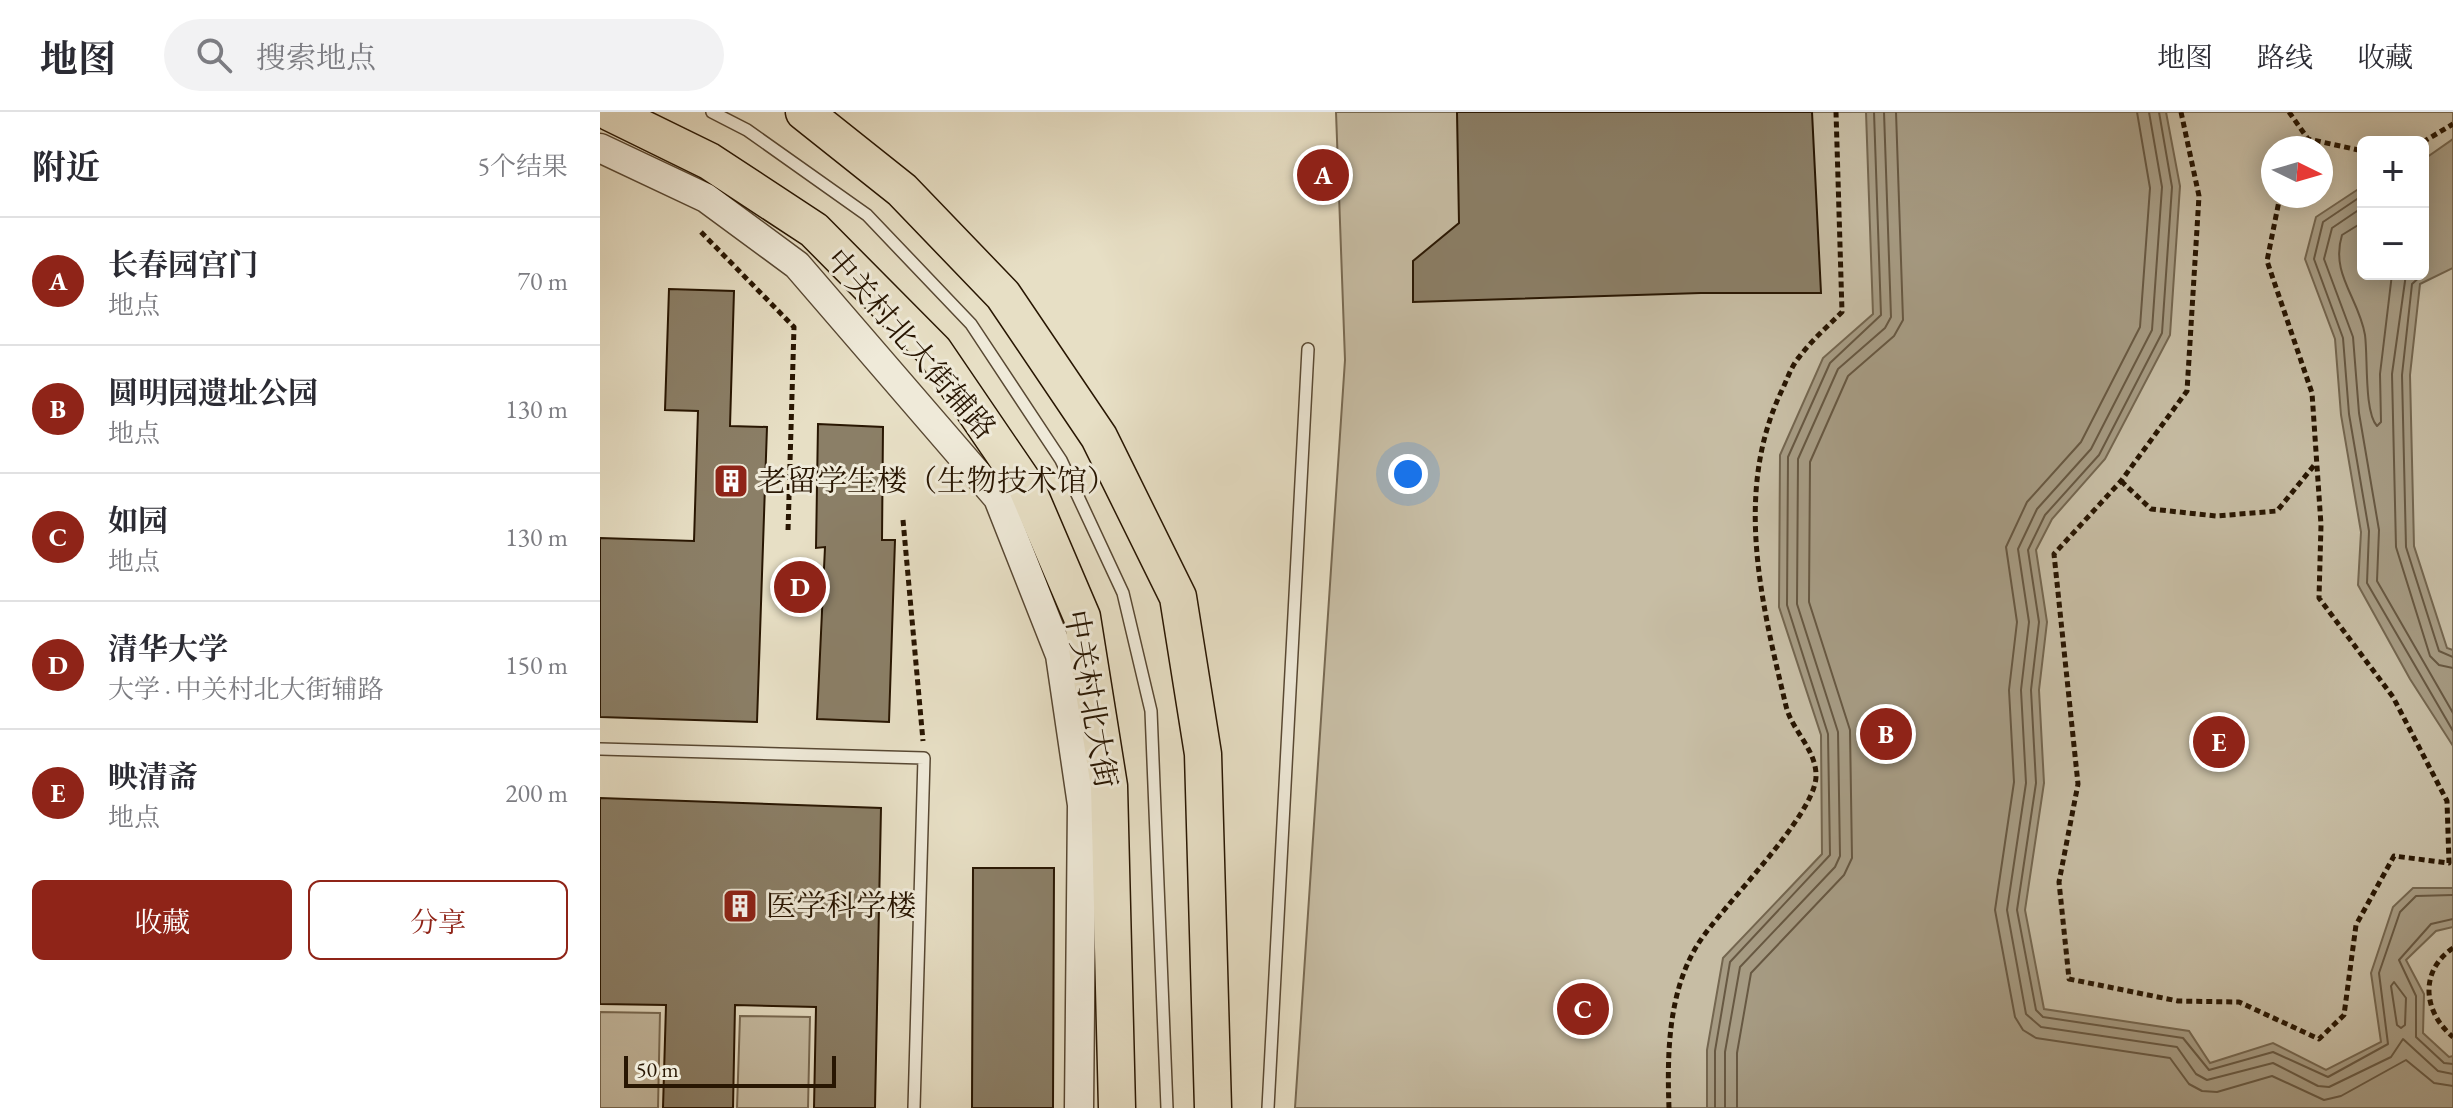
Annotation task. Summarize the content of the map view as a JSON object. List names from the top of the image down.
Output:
{
  "streets": {
    "main road": ["中关村北大街"],
    "street": ["中关村北大街辅路"]
  },
  "places": {
    "building": ["老留学生楼（生物技术馆）", "医学科学楼"]
  },
  "scale_bar": "50 m",
  "north": "right",
  "page": {
    "header": "地图",
    "search": "搜索地点",
    "nav": ["地图", "路线", "收藏"],
    "heading": ["附近", "5个结果"],
    "map_buttons": ["+", "−"],
    "pins": [
      "A",
      "D",
      "B",
      "E",
      "C"
    ],
    "list": [
      {
        "mark": "A",
        "name": "长春园宫门",
        "note": "地点",
        "value": "70 m"
      },
      {
        "mark": "B",
        "name": "圆明园遗址公园",
        "note": "地点",
        "value": "130 m"
      },
      {
        "mark": "C",
        "name": "如园",
        "note": "地点",
        "value": "130 m"
      },
      {
        "mark": "D",
        "name": "清华大学",
        "note": "大学 · 中关村北大街辅路",
        "value": "150 m"
      },
      {
        "mark": "E",
        "name": "映清斋",
        "note": "地点",
        "value": "200 m"
      }
    ],
    "buttons": ["收藏", "分享"],
    "scale": "50 m"
  }
}
